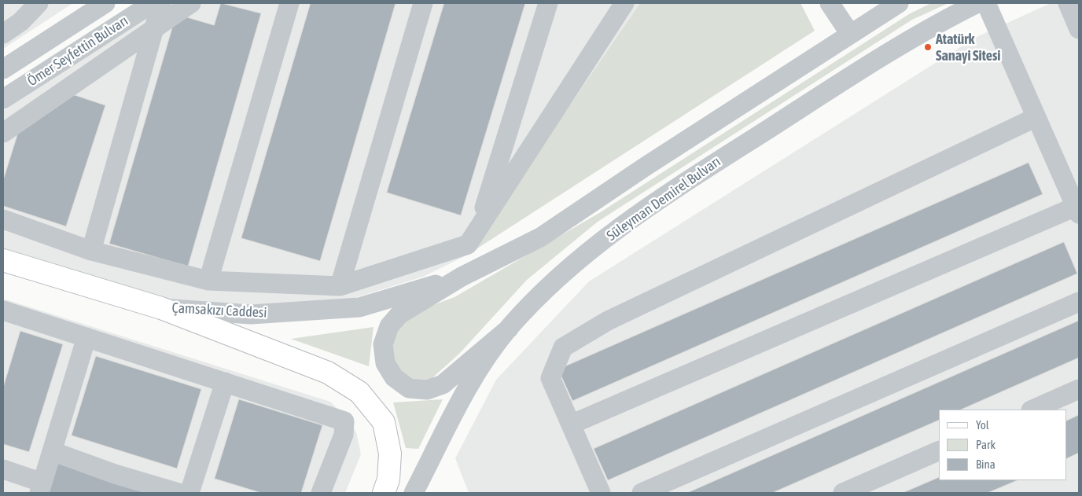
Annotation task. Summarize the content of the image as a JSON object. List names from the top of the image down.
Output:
{
  "streets": {
    "main road": ["Çamsakızı Caddesi"],
    "street": ["Ömer Seyfettin Bulvarı", "Süleyman Demirel Bulvarı"]
  },
  "places": ["Atatürk Sanayi Sitesi"],
  "legend": ["Yol", "Park", "Bina"]
}
